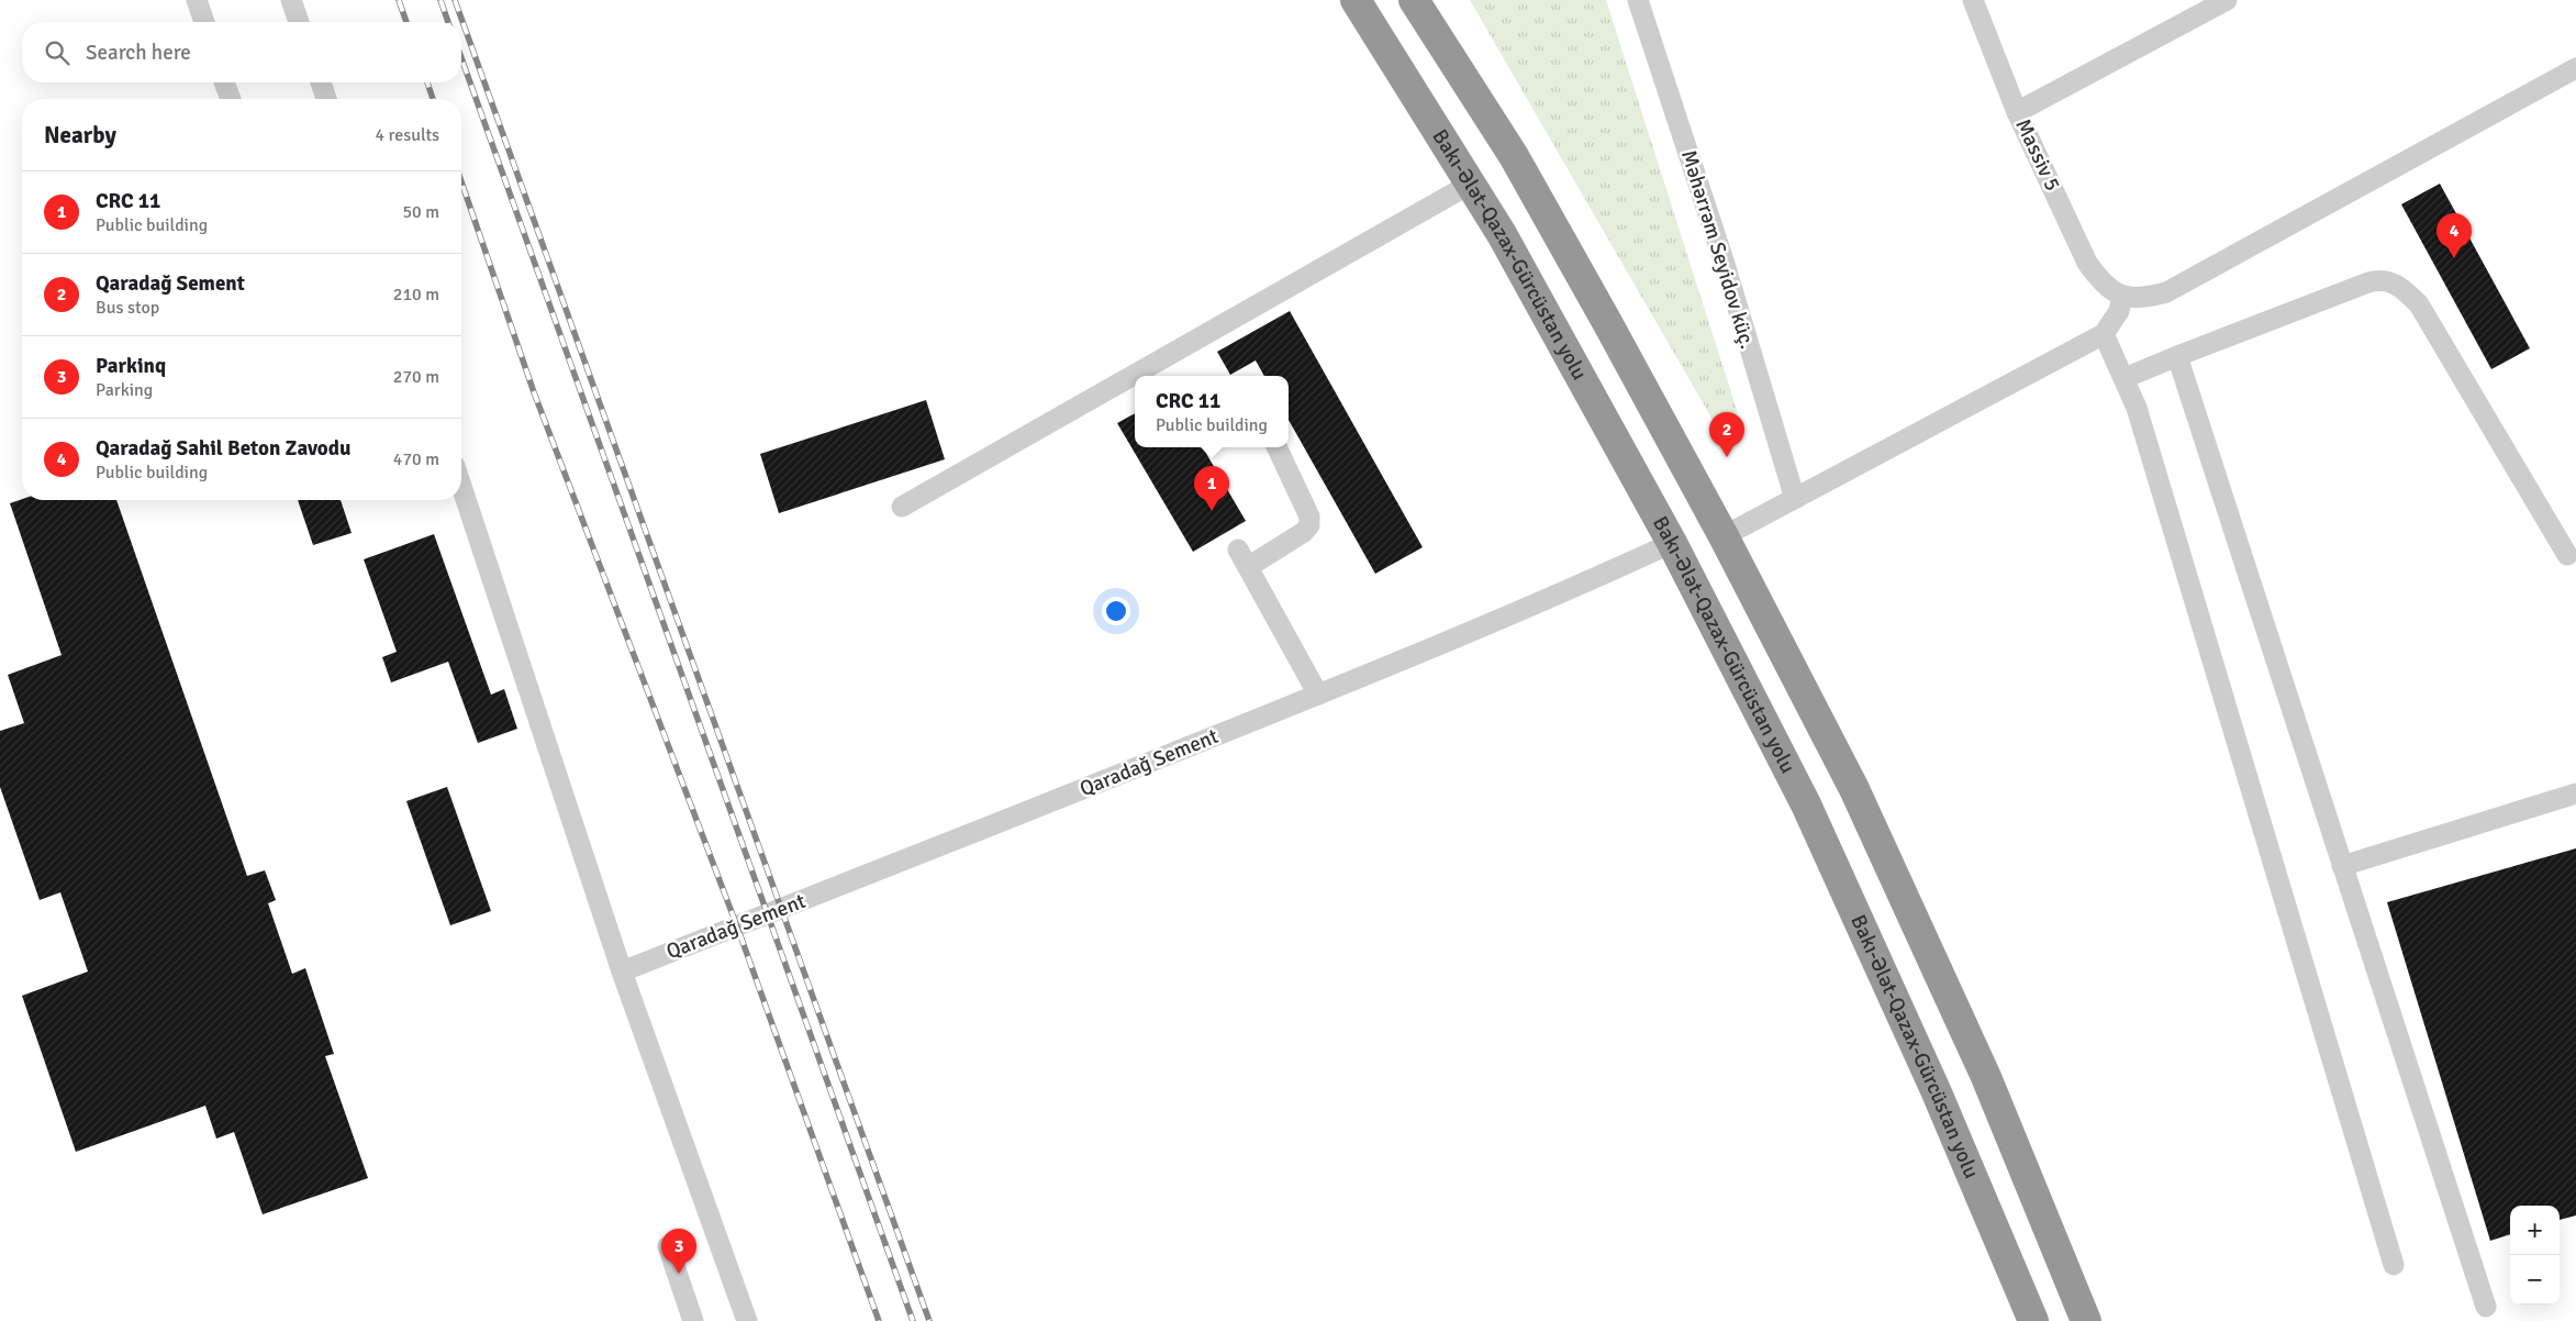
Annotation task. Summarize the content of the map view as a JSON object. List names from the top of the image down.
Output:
{
  "streets": {
    "highway": ["Bakı-Ələt-Qazax-Gürcüstan yolu"],
    "street": ["Massiv 5", "Məhərrəm Seyidov küç.", "Qaradağ Sement"]
  },
  "crossings": [
    ["Bakı-Ələt-Qazax-Gürcüstan yolu", "Qaradağ Sement"]
  ],
  "page": {
    "search": "Search here",
    "heading": ["Nearby", "4 results"],
    "list": [
      {
        "mark": "1",
        "name": "CRC 11",
        "note": "Public building",
        "value": "50 m"
      },
      {
        "mark": "2",
        "name": "Qaradağ Sement",
        "note": "Bus stop",
        "value": "210 m"
      },
      {
        "mark": "3",
        "name": "Parkinq",
        "note": "Parking",
        "value": "270 m"
      },
      {
        "mark": "4",
        "name": "Qaradağ Sahil Beton Zavodu",
        "note": "Public building",
        "value": "470 m"
      }
    ],
    "pins": [
      "4",
      "2",
      "1",
      "3"
    ],
    "popup": ["CRC 11", "Public building"],
    "map_buttons": ["+", "−"]
  }
}
